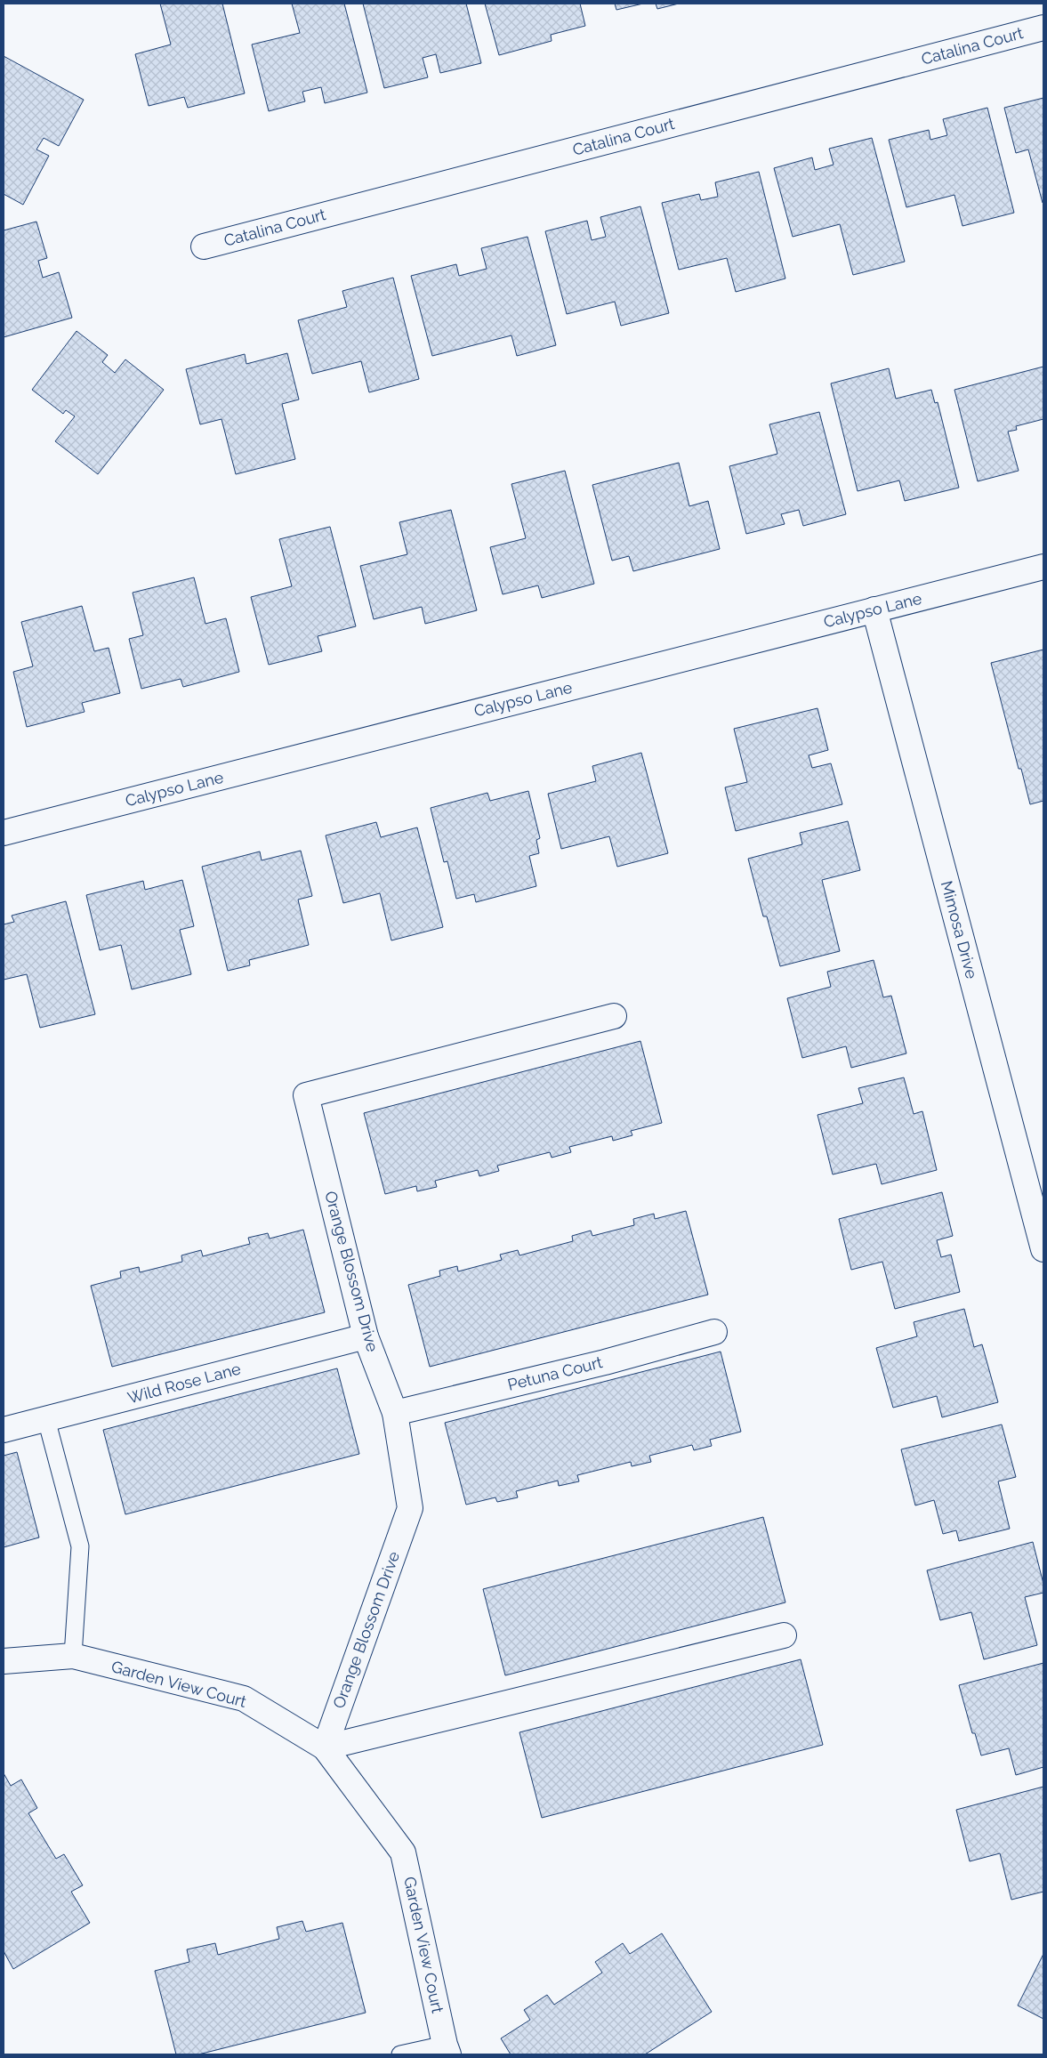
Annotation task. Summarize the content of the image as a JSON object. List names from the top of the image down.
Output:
{
  "streets": {
    "street": [
      "Catalina Court",
      "Calypso Lane",
      "Mimosa Drive",
      "Orange Blossom Drive",
      "Petuna Court",
      "Wild Rose Lane",
      "Garden View Court"
    ]
  },
  "crossings": [
    ["Calypso Lane", "Mimosa Drive"],
    ["Orange Blossom Drive", "Petuna Court"],
    ["Orange Blossom Drive", "Wild Rose Lane"],
    ["Orange Blossom Drive", "Garden View Court"]
  ]
}
